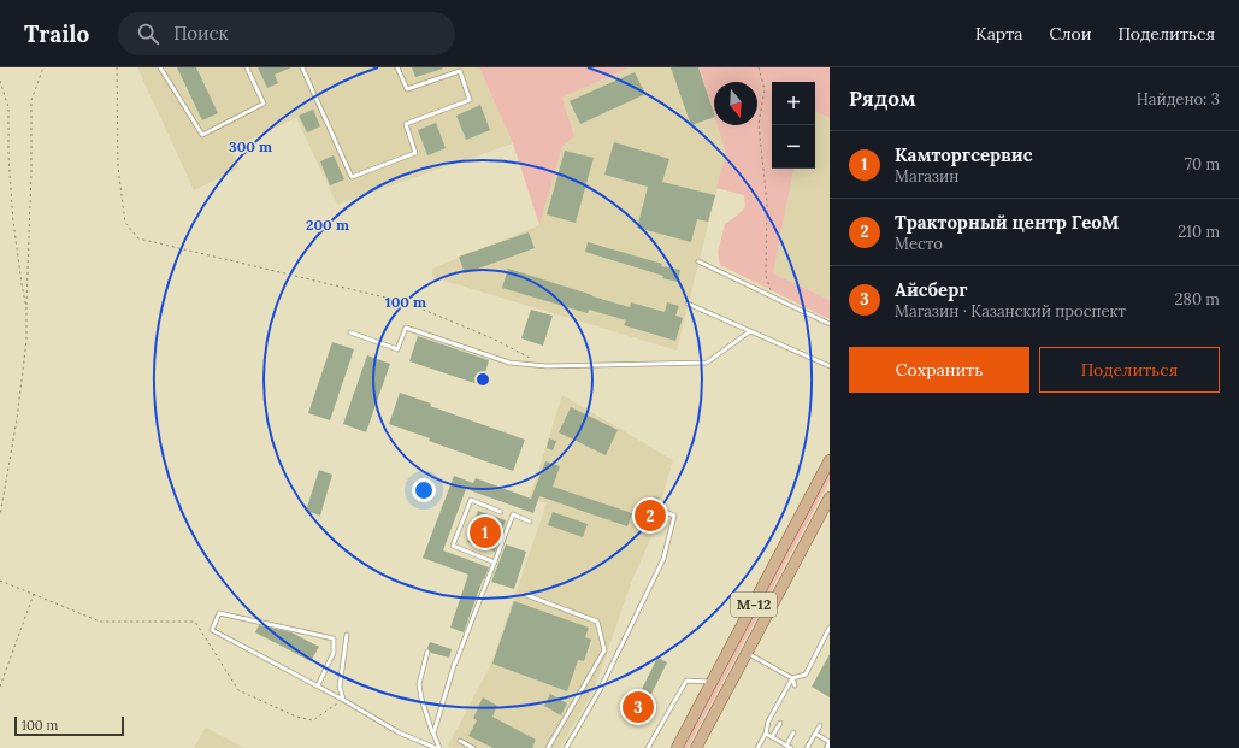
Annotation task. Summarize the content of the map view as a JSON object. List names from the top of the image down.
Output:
{
  "streets": {
    "main road": ["М-12"]
  },
  "scale_bar": "100 m",
  "north": "bottom",
  "page": {
    "header": "Trailo",
    "search": "Поиск",
    "nav": ["Карта", "Слои", "Поделиться"],
    "heading": ["Рядом", "Найдено: 3"],
    "map_buttons": ["+", "−"],
    "list": [
      {
        "mark": "1",
        "name": "Камторгсервис",
        "note": "Магазин",
        "value": "70 m"
      },
      {
        "mark": "2",
        "name": "Тракторный центр ГеоМ",
        "note": "Место",
        "value": "210 m"
      },
      {
        "mark": "3",
        "name": "Айсберг",
        "note": "Магазин · Казанский проспект",
        "value": "280 m"
      }
    ],
    "buttons": ["Сохранить", "Поделиться"],
    "pins": ["2", "1", "3"],
    "scale": "100 m"
  },
  "rings": ["300 m", "200 m", "100 m"]
}
